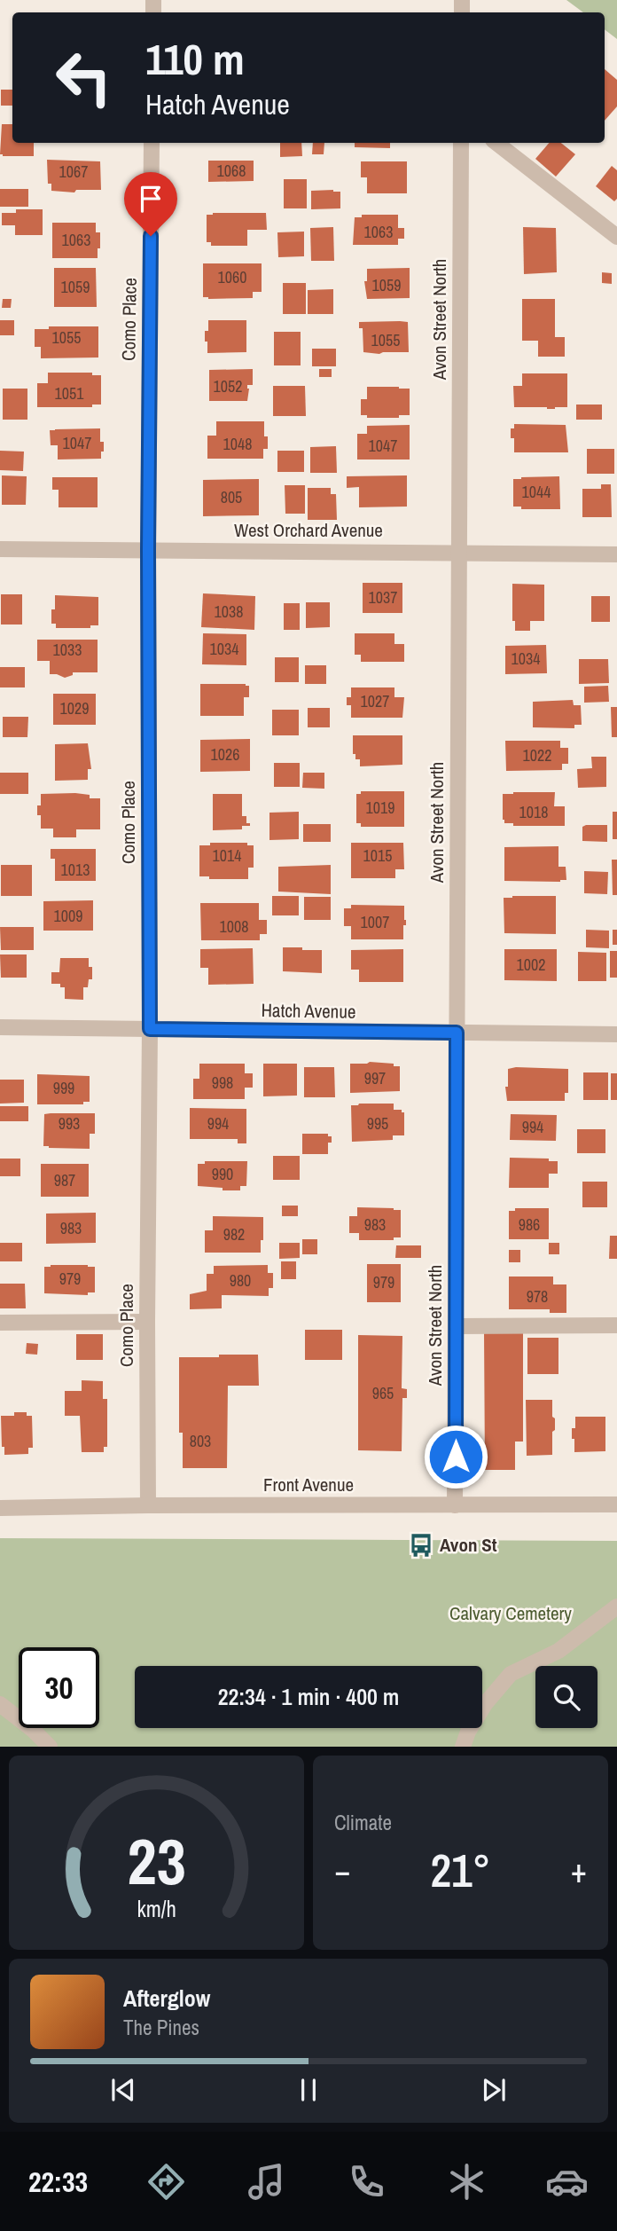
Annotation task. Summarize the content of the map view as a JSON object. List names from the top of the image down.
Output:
{
  "streets": {
    "street": [
      "Como Place",
      "Avon Street North",
      "West Orchard Avenue",
      "Hatch Avenue",
      "Front Avenue"
    ]
  },
  "crossings": [
    ["Como Place", "West Orchard Avenue"],
    ["Como Place", "Hatch Avenue"],
    ["Como Place", "Front Avenue"],
    ["Avon Street North", "West Orchard Avenue"],
    ["Avon Street North", "Hatch Avenue"],
    ["Avon Street North", "Front Avenue"]
  ],
  "parks": ["Calvary Cemetery"],
  "places": {
    "bus stop": ["Avon St"]
  },
  "house_numbers": [
    "1068",
    "1067",
    "1063",
    "1063",
    "1060",
    "1059",
    "1059",
    "1055",
    "1055",
    "1052",
    "1051",
    "1047",
    "1048",
    "1047",
    "1044",
    "805",
    "1037",
    "1038",
    "1034",
    "1033",
    "1034",
    "1027",
    "1029",
    "1026",
    "1022",
    "1019",
    "1018",
    "1014",
    "1015",
    "1013",
    "1009",
    "1007",
    "1008",
    "1002",
    "997",
    "998",
    "999",
    "993",
    "994",
    "995",
    "994",
    "990",
    "987",
    "983",
    "986",
    "983",
    "982",
    "979",
    "980",
    "979",
    "978",
    "965",
    "803"
  ],
  "page": {
    "turn": ["110 m", "Hatch Avenue"],
    "limit": "30",
    "trip": "22:34 · 1 min · 400 m",
    "tile": "Climate",
    "heat": ["−", "21°", "+"],
    "song": ["Afterglow", "The Pines"],
    "tabs": "22:33",
    "gauge": ["23", "km/h"]
  }
}
